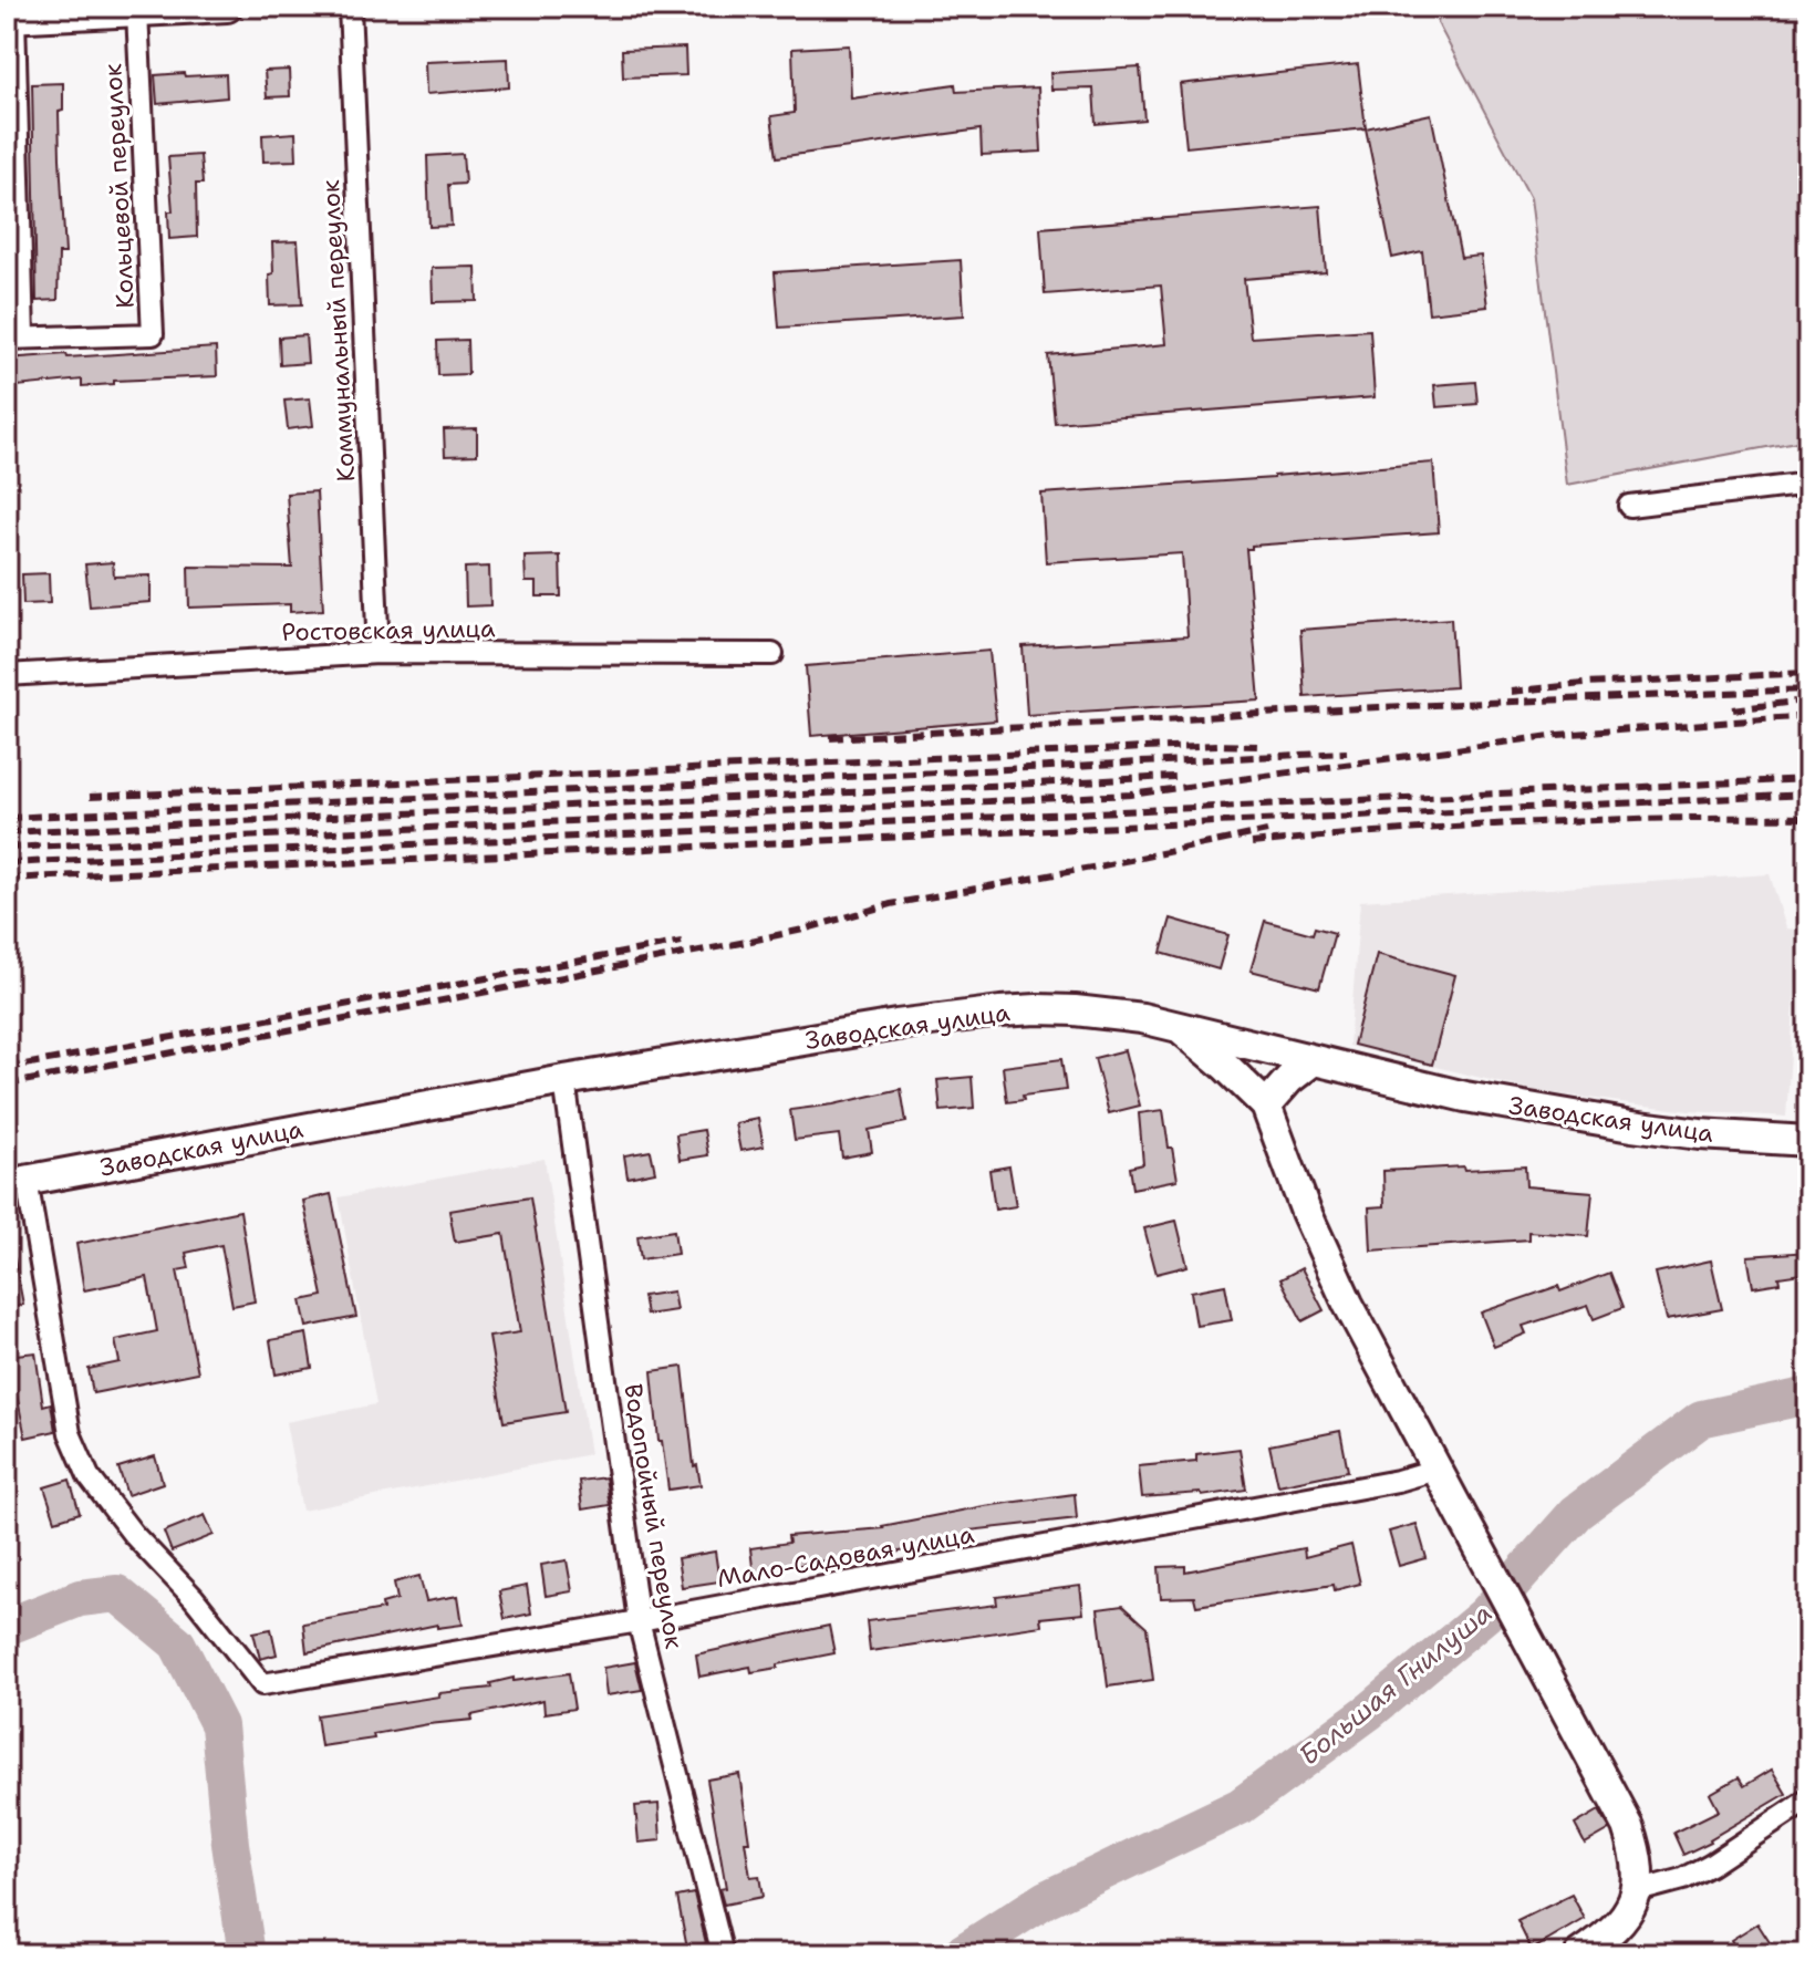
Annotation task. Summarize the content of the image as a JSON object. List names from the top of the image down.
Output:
{
  "streets": {
    "main road": ["Заводская улица"],
    "street": [
      "Кольцевой переулок",
      "Коммунальный переулок",
      "Ростовская улица",
      "Водопойный переулок",
      "Мало-Садовая улица"
    ]
  },
  "crossings": [
    ["Коммунальный переулок", "Ростовская улица"],
    ["Заводская улица", "Водопойный переулок"],
    ["Заводская улица", "Мало-Садовая улица"],
    ["Водопойный переулок", "Мало-Садовая улица"]
  ],
  "water": ["Большая Гнилуша"]
}
